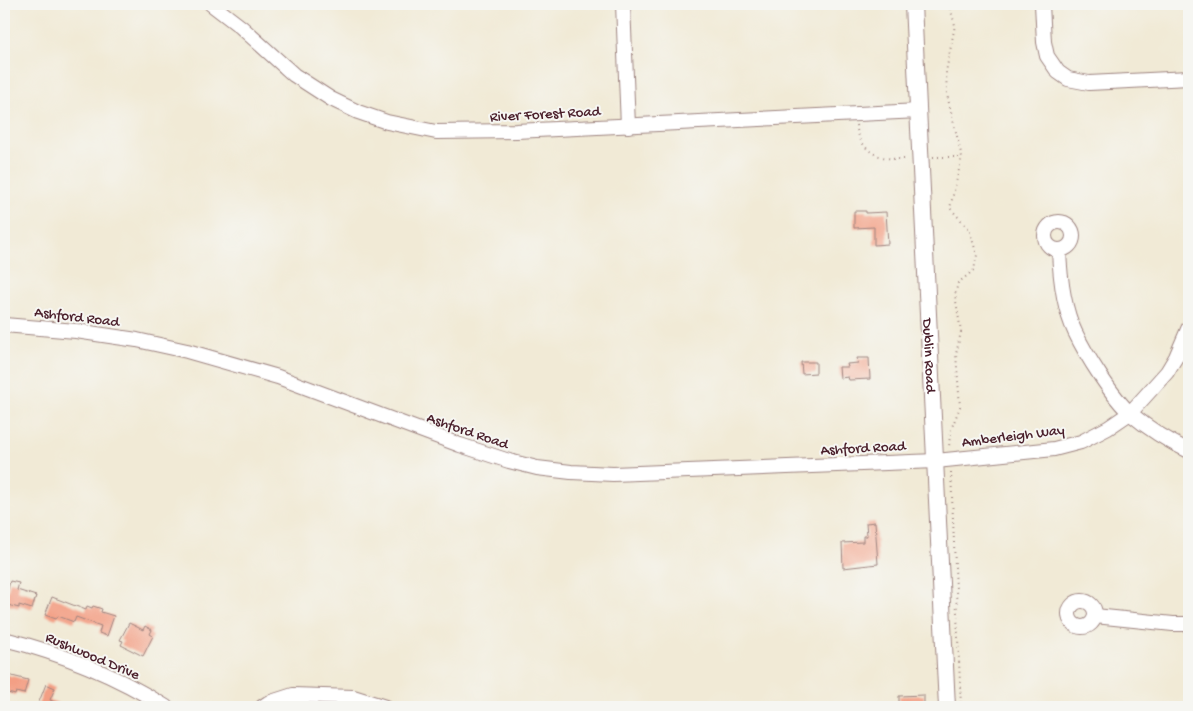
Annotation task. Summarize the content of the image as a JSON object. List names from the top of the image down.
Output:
{
  "streets": {
    "main road": ["Dublin Road"],
    "street": [
      "River Forest Road",
      "Ashford Road",
      "Amberleigh Way",
      "Rushwood Drive"
    ]
  },
  "crossings": [
    ["River Forest Road", "Dublin Road"],
    ["Ashford Road", "Dublin Road"],
    ["Ashford Road", "Amberleigh Way"],
    ["Dublin Road", "Amberleigh Way"]
  ]
}
